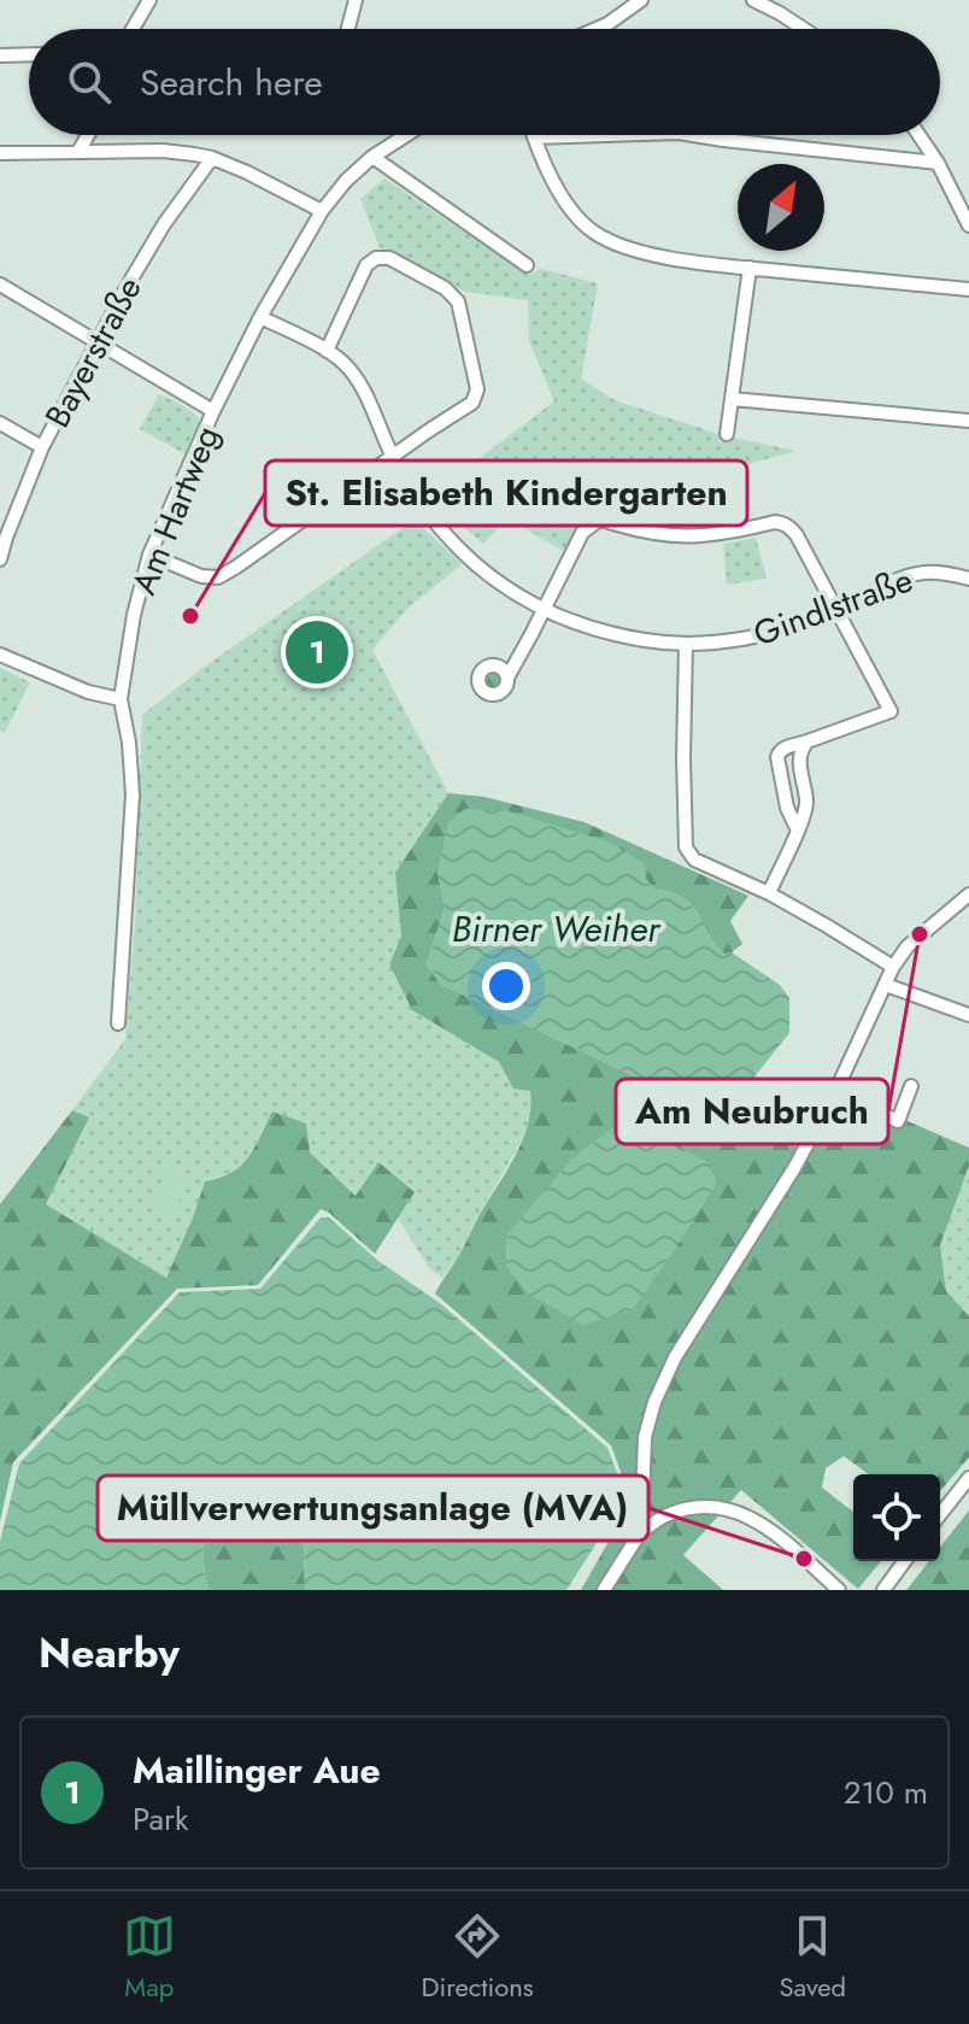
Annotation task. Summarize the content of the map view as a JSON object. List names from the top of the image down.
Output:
{
  "streets": {
    "street": ["Bayerstraße", "Am Hartweg", "Gindlstraße"]
  },
  "crossings": [
    ["Am Hartweg", "Gindlstraße"]
  ],
  "water": ["Birner Weiher"],
  "places": ["St. Elisabeth Kindergarten", "Am Neubruch", "Müllverwertungsanlage (MVA)"],
  "north": "top right",
  "page": {
    "search": "Search here",
    "pins": "1",
    "heading": "Nearby",
    "list": [
      {
        "mark": "1",
        "name": "Maillinger Aue",
        "note": "Park",
        "value": "210 m"
      }
    ],
    "nav": ["Map", "Directions", "Saved"]
  }
}
